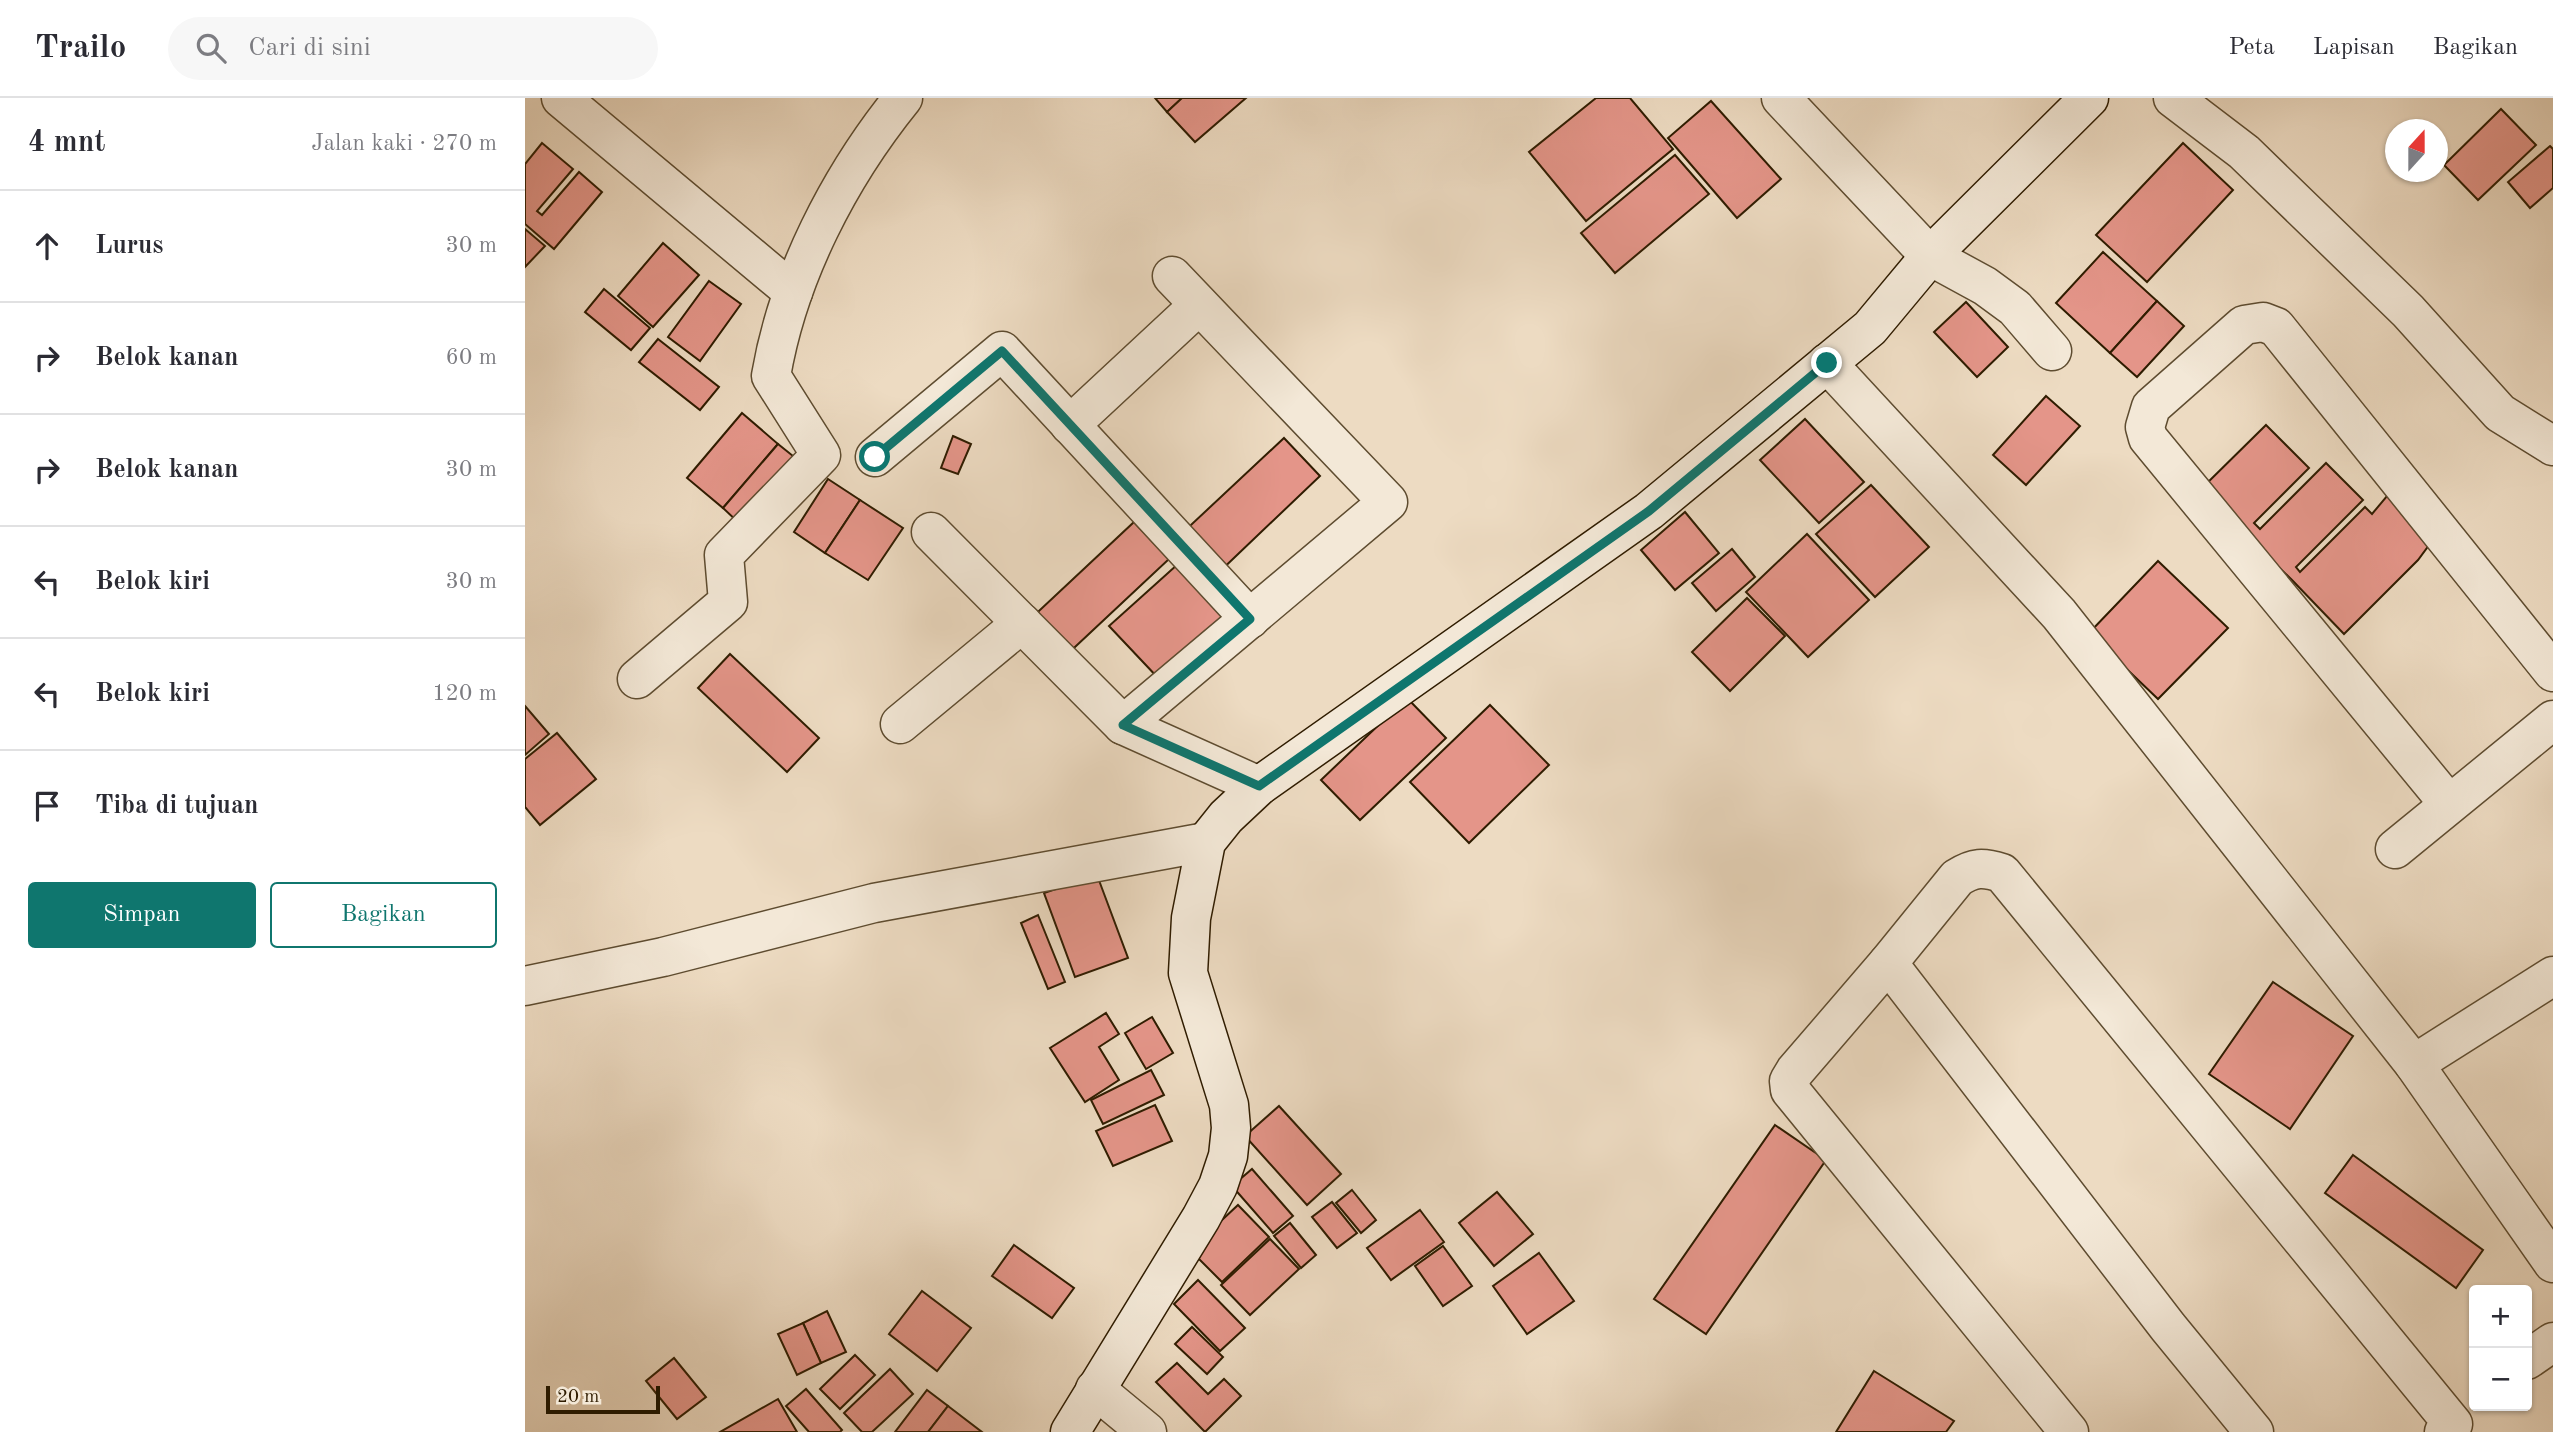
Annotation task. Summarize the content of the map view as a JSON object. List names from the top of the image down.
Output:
{
  "scale_bar": "20 m",
  "north": "top",
  "page": {
    "header": "Trailo",
    "search": "Cari di sini",
    "nav": ["Peta", "Lapisan", "Bagikan"],
    "heading": ["4 mnt", "Jalan kaki · 270 m"],
    "list": [
      ["Lurus", "30 m"],
      ["Belok kanan", "60 m"],
      ["Belok kanan", "30 m"],
      ["Belok kiri", "30 m"],
      ["Belok kiri", "120 m"],
      "Tiba di tujuan"
    ],
    "buttons": ["Simpan", "Bagikan"],
    "map_buttons": ["+", "−"],
    "scale": "20 m"
  }
}
